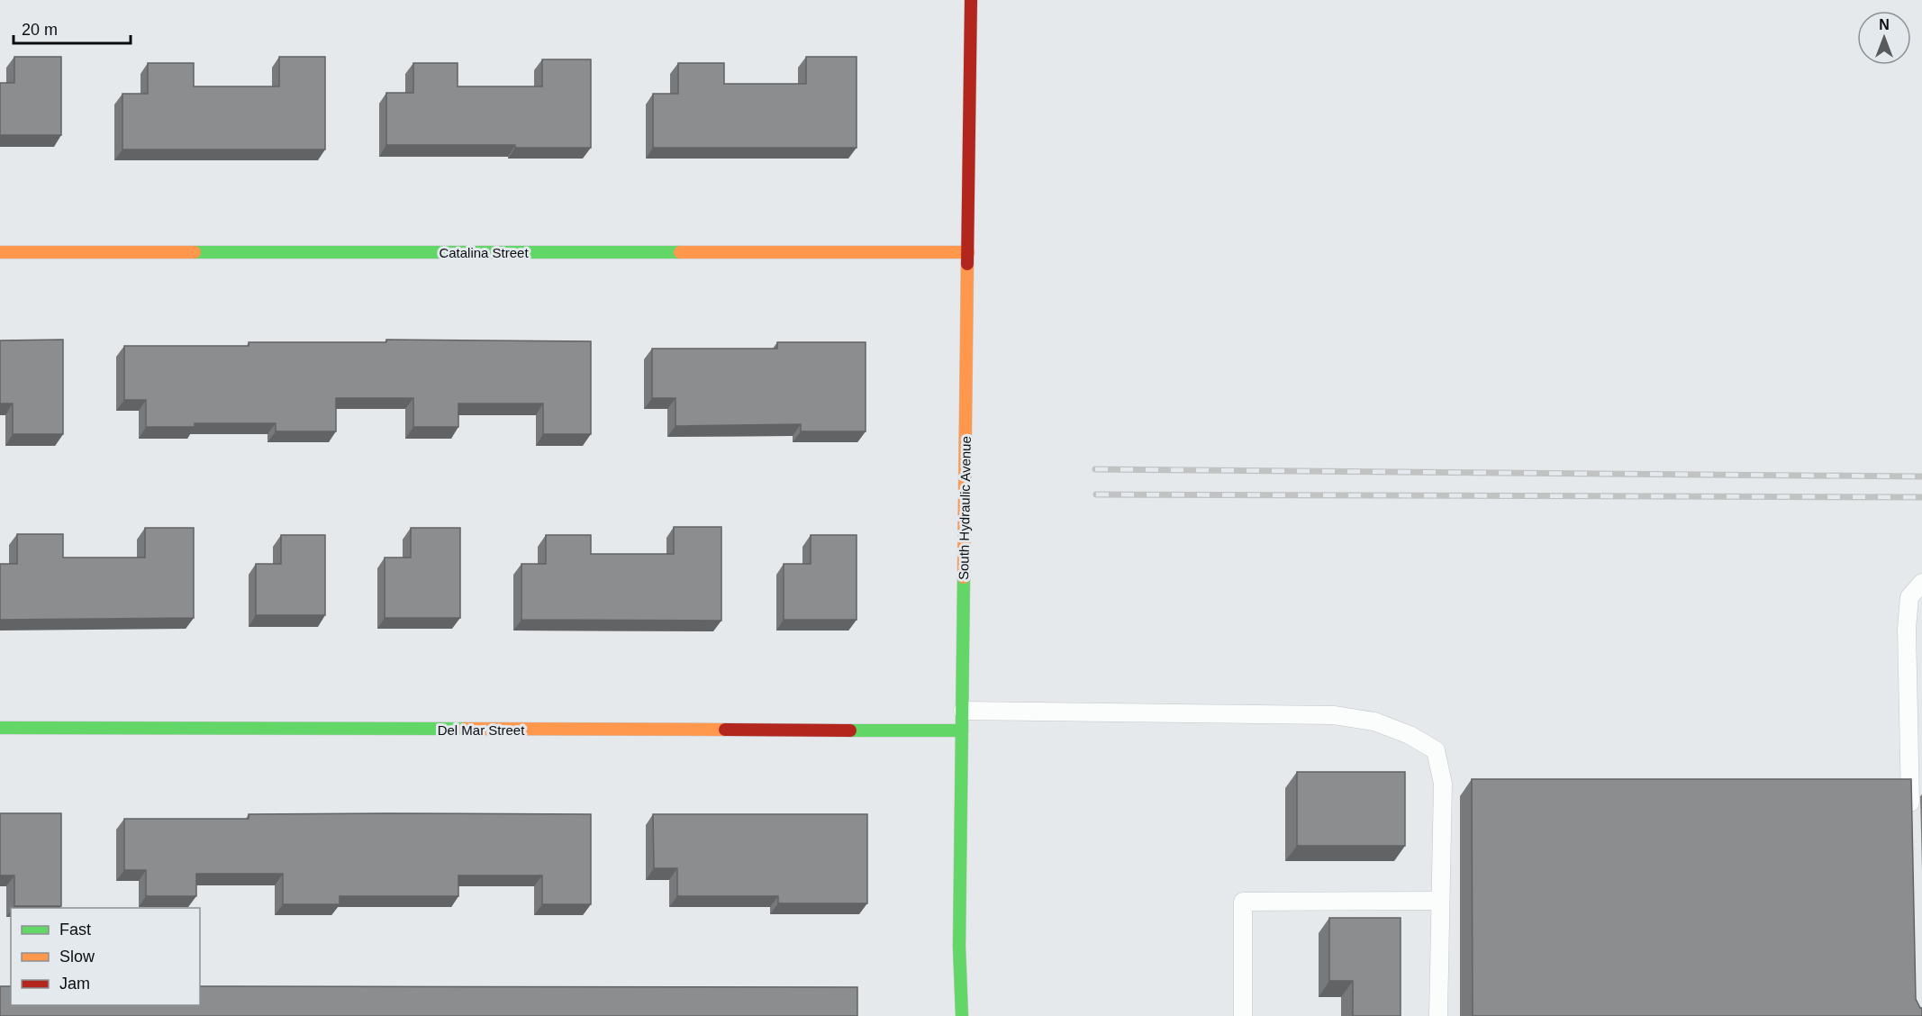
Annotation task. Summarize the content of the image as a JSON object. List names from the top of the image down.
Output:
{
  "streets": {
    "street": ["Catalina Street", "South Hydraulic Avenue", "Del Mar Street"]
  },
  "crossings": [
    ["Catalina Street", "South Hydraulic Avenue"],
    ["South Hydraulic Avenue", "Del Mar Street"]
  ],
  "legend": ["Fast", "Slow", "Jam"],
  "scale_bar": "20 m",
  "north": "top"
}
